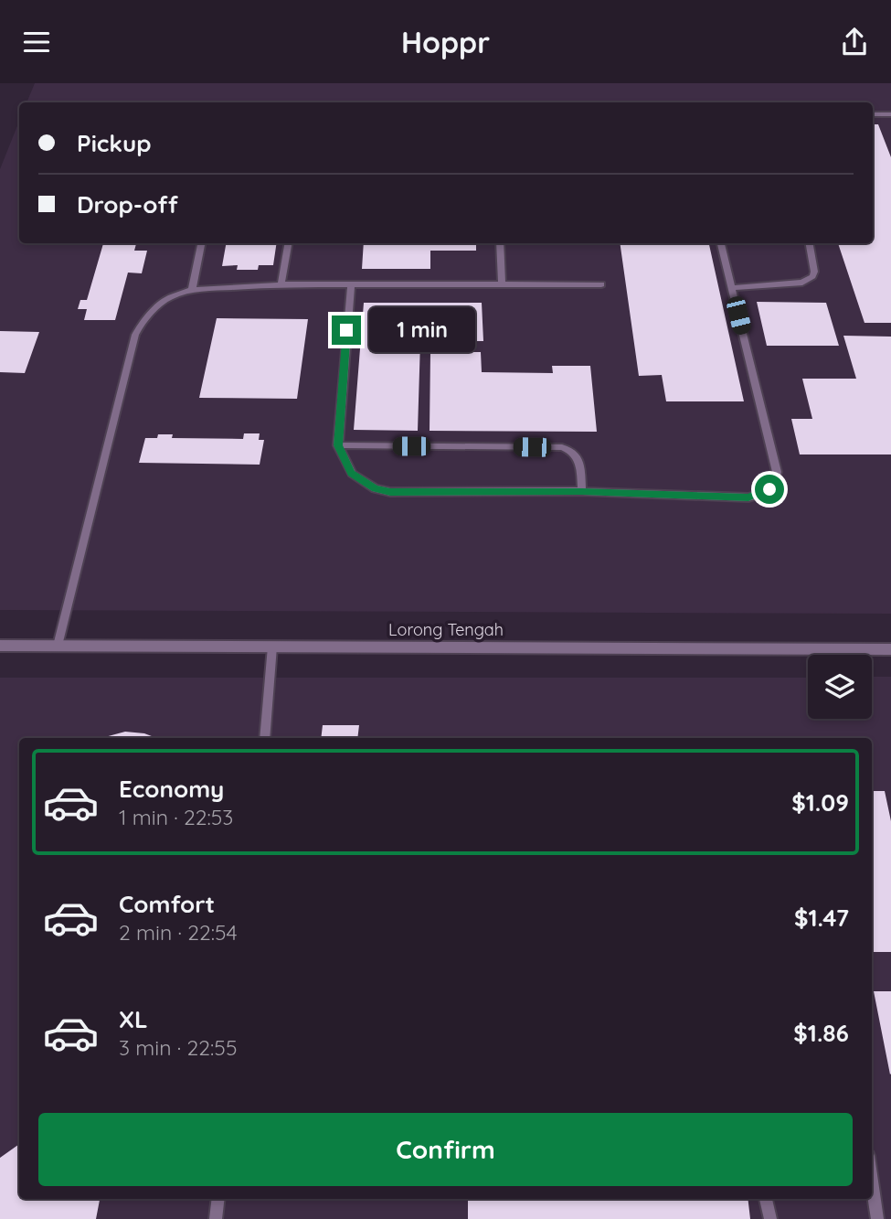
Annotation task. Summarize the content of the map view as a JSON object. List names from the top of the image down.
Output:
{
  "streets": {
    "street": ["Lorong Tengah"]
  },
  "page": {
    "header": "Hoppr",
    "banner": ["Pickup", "Drop-off"],
    "bubble": "1 min",
    "list": [
      {
        "name": "Economy",
        "note": "1 min · 22:53",
        "value": "$1.09"
      },
      {
        "name": "Comfort",
        "note": "2 min · 22:54",
        "value": "$1.47"
      },
      {
        "name": "XL",
        "note": "3 min · 22:55",
        "value": "$1.86"
      }
    ],
    "buttons": "Confirm"
  }
}
